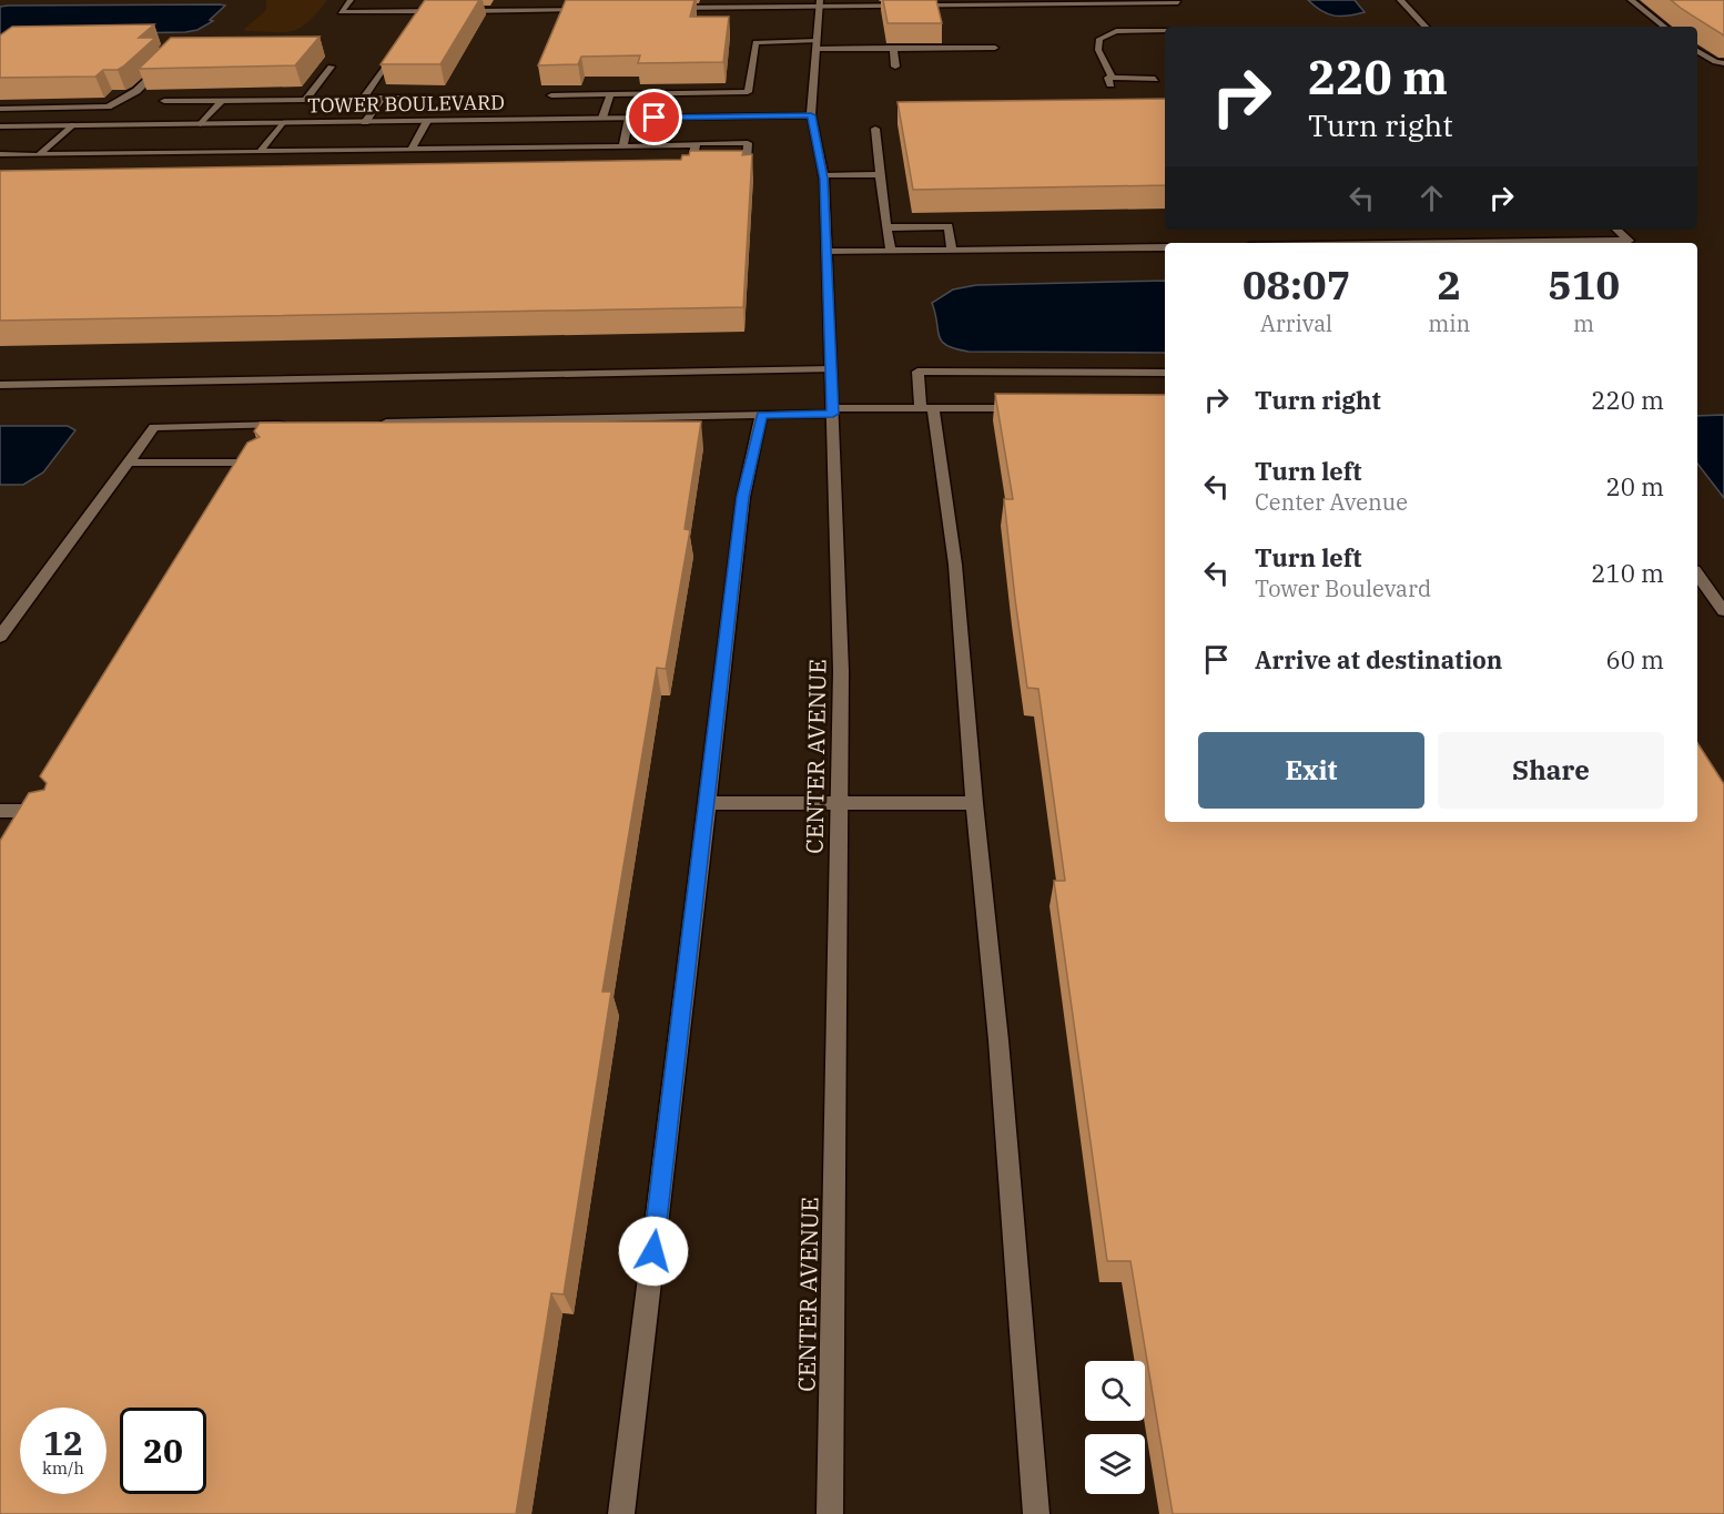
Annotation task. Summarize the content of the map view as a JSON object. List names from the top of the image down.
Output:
{
  "streets": {
    "street": ["TOWER BOULEVARD", "CENTER AVENUE"]
  },
  "crossings": [
    ["TOWER BOULEVARD", "CENTER AVENUE"]
  ],
  "page": {
    "turn": ["220 m", "Turn right"],
    "eta": [
      "08:07",
      "Arrival",
      "2",
      "min",
      "510",
      "m"
    ],
    "list": [
      {
        "name": "Turn right",
        "value": "220 m"
      },
      {
        "name": "Turn left",
        "note": "Center Avenue",
        "value": "20 m"
      },
      {
        "name": "Turn left",
        "note": "Tower Boulevard",
        "value": "210 m"
      },
      {
        "name": "Arrive at destination",
        "value": "60 m"
      }
    ],
    "buttons": ["Exit", "Share"],
    "speed": "12 km/h",
    "limit": "20"
  }
}
